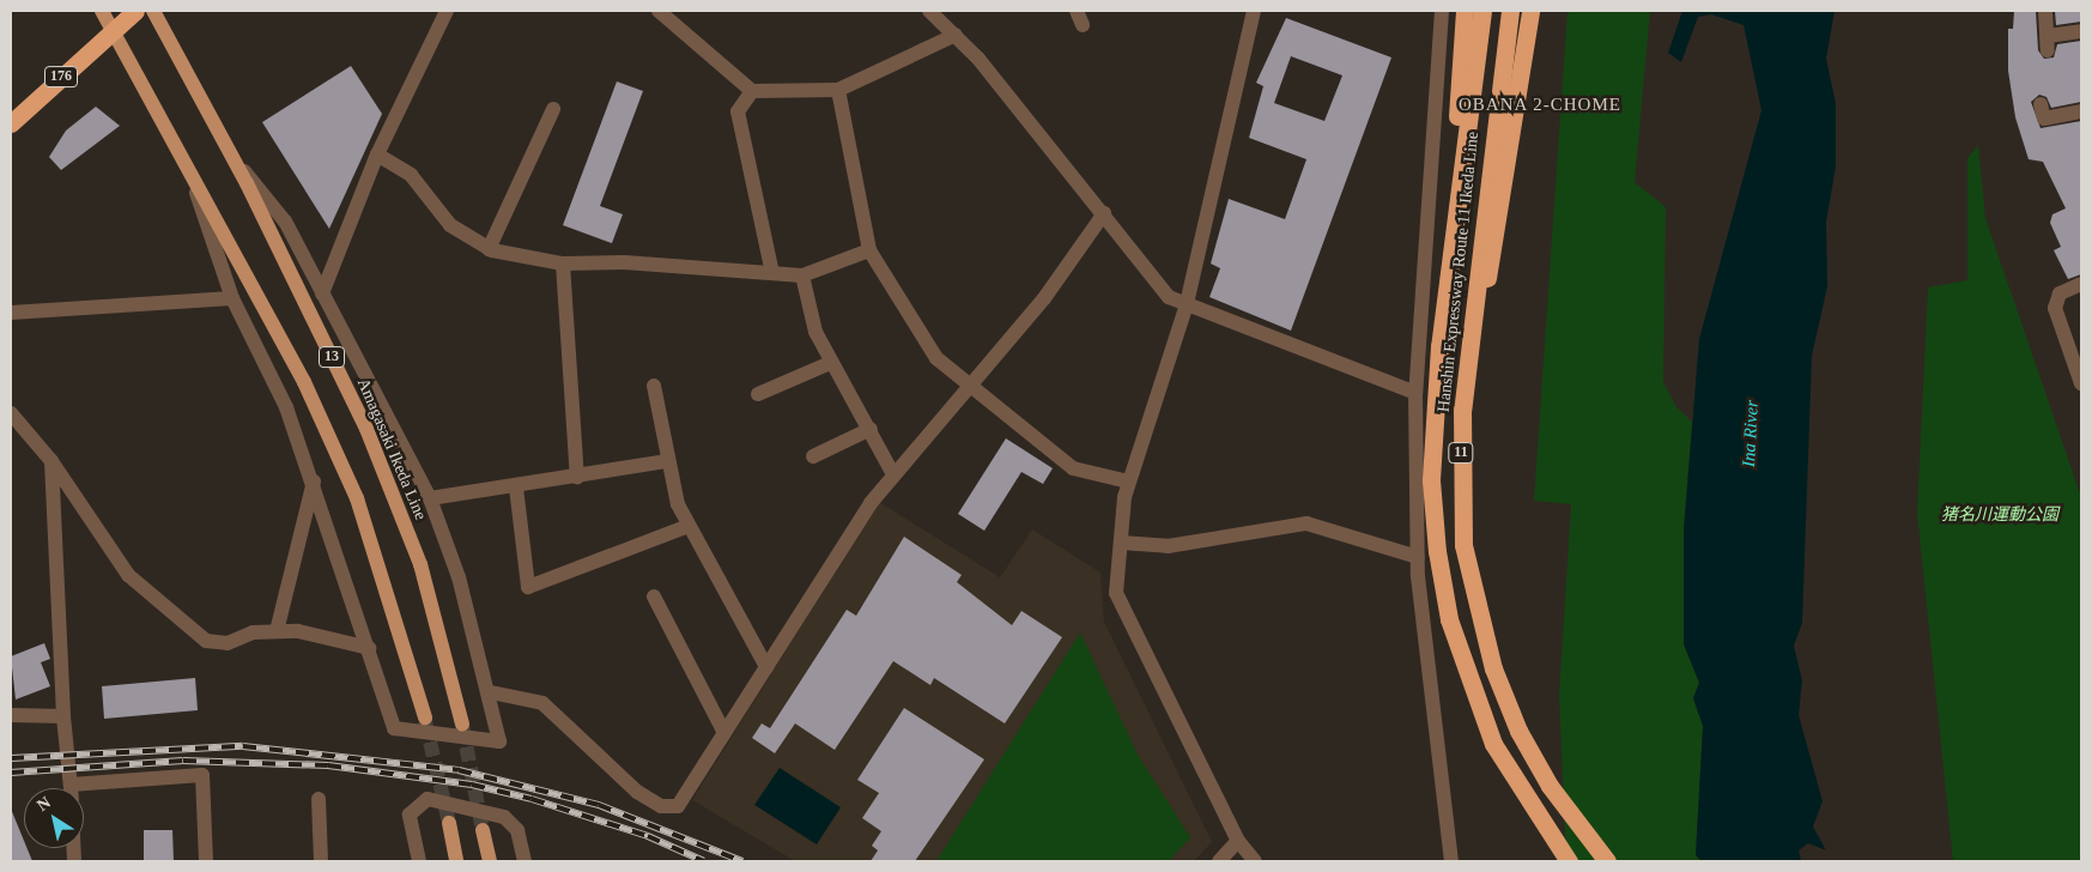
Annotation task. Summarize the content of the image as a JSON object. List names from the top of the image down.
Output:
{
  "streets": {
    "highway": ["176", "Hanshin Expressway Route 11 Ikeda Line", "11"],
    "main road": ["13", "Amagasaki Ikeda Line"]
  },
  "crossings": [
    ["176", "13"]
  ],
  "districts": ["OBANA 2-CHOME"],
  "water": ["Ina River"],
  "parks": ["猪名川運動公園"],
  "north": "top left"
}
